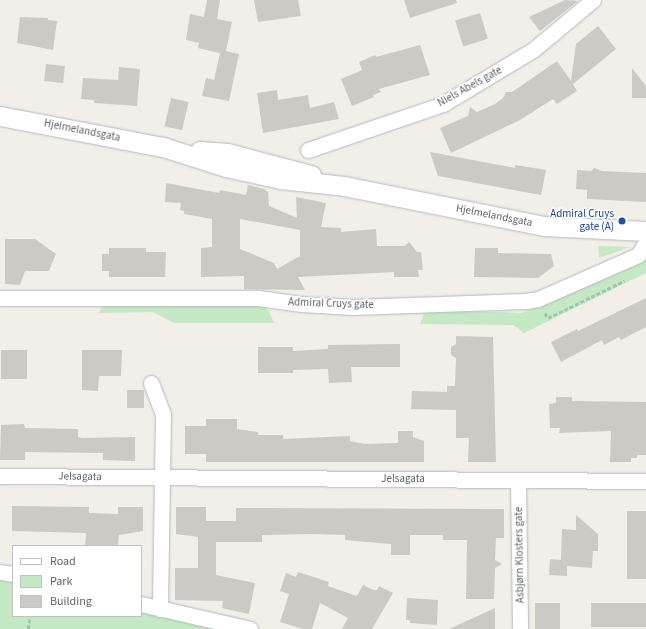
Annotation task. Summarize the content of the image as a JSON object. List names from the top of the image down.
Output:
{
  "streets": {
    "street": [
      "Niels Abels gate",
      "Hjelmelandsgata",
      "Admiral Cruys gate",
      "Jelsagata",
      "Asbjørn Klosters gate"
    ]
  },
  "crossings": [
    ["Jelsagata", "Asbjørn Klosters gate"]
  ],
  "places": ["Admiral Cruys gate (A)"],
  "legend": ["Road", "Park", "Building"]
}
